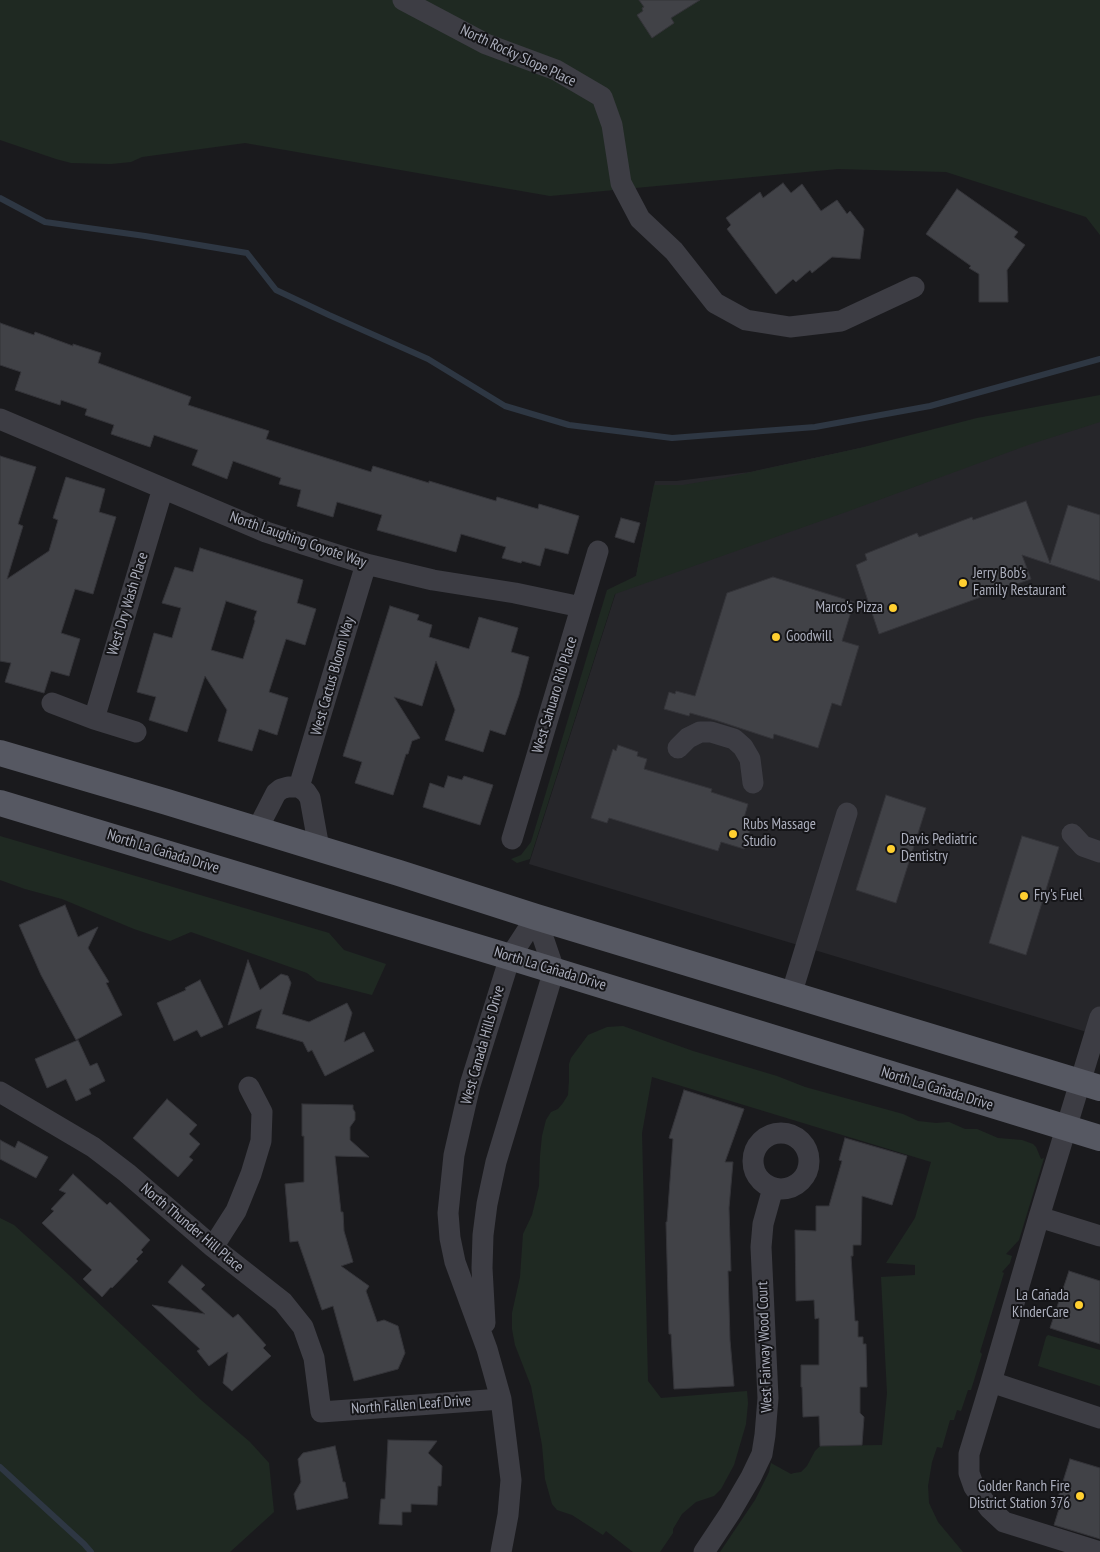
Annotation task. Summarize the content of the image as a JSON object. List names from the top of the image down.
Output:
{
  "streets": {
    "main road": ["North La Cañada Drive"],
    "street": [
      "North Rocky Slope Place",
      "North Laughing Coyote Way",
      "West Dry Wash Place",
      "West Cactus Bloom Way",
      "West Sahuaro Rib Place",
      "West Canada Hills Drive",
      "North Thunder Hill Place",
      "West Fairway Wood Court",
      "North Fallen Leaf Drive"
    ]
  },
  "crossings": [
    ["North Laughing Coyote Way", "West Dry Wash Place"],
    ["North Laughing Coyote Way", "West Cactus Bloom Way"],
    ["North Laughing Coyote Way", "West Sahuaro Rib Place"],
    ["North La Cañada Drive", "West Canada Hills Drive"],
    ["West Canada Hills Drive", "North Fallen Leaf Drive"],
    ["North Thunder Hill Place", "North Fallen Leaf Drive"]
  ],
  "places": [
    "Jerry Bob's Family Restaurant",
    "Marco's Pizza",
    "Goodwill",
    "Rubs Massage Studio",
    "Davis Pediatric Dentistry",
    "Fry's Fuel",
    "La Cañada KinderCare",
    "Golder Ranch Fire District Station 376"
  ]
}
